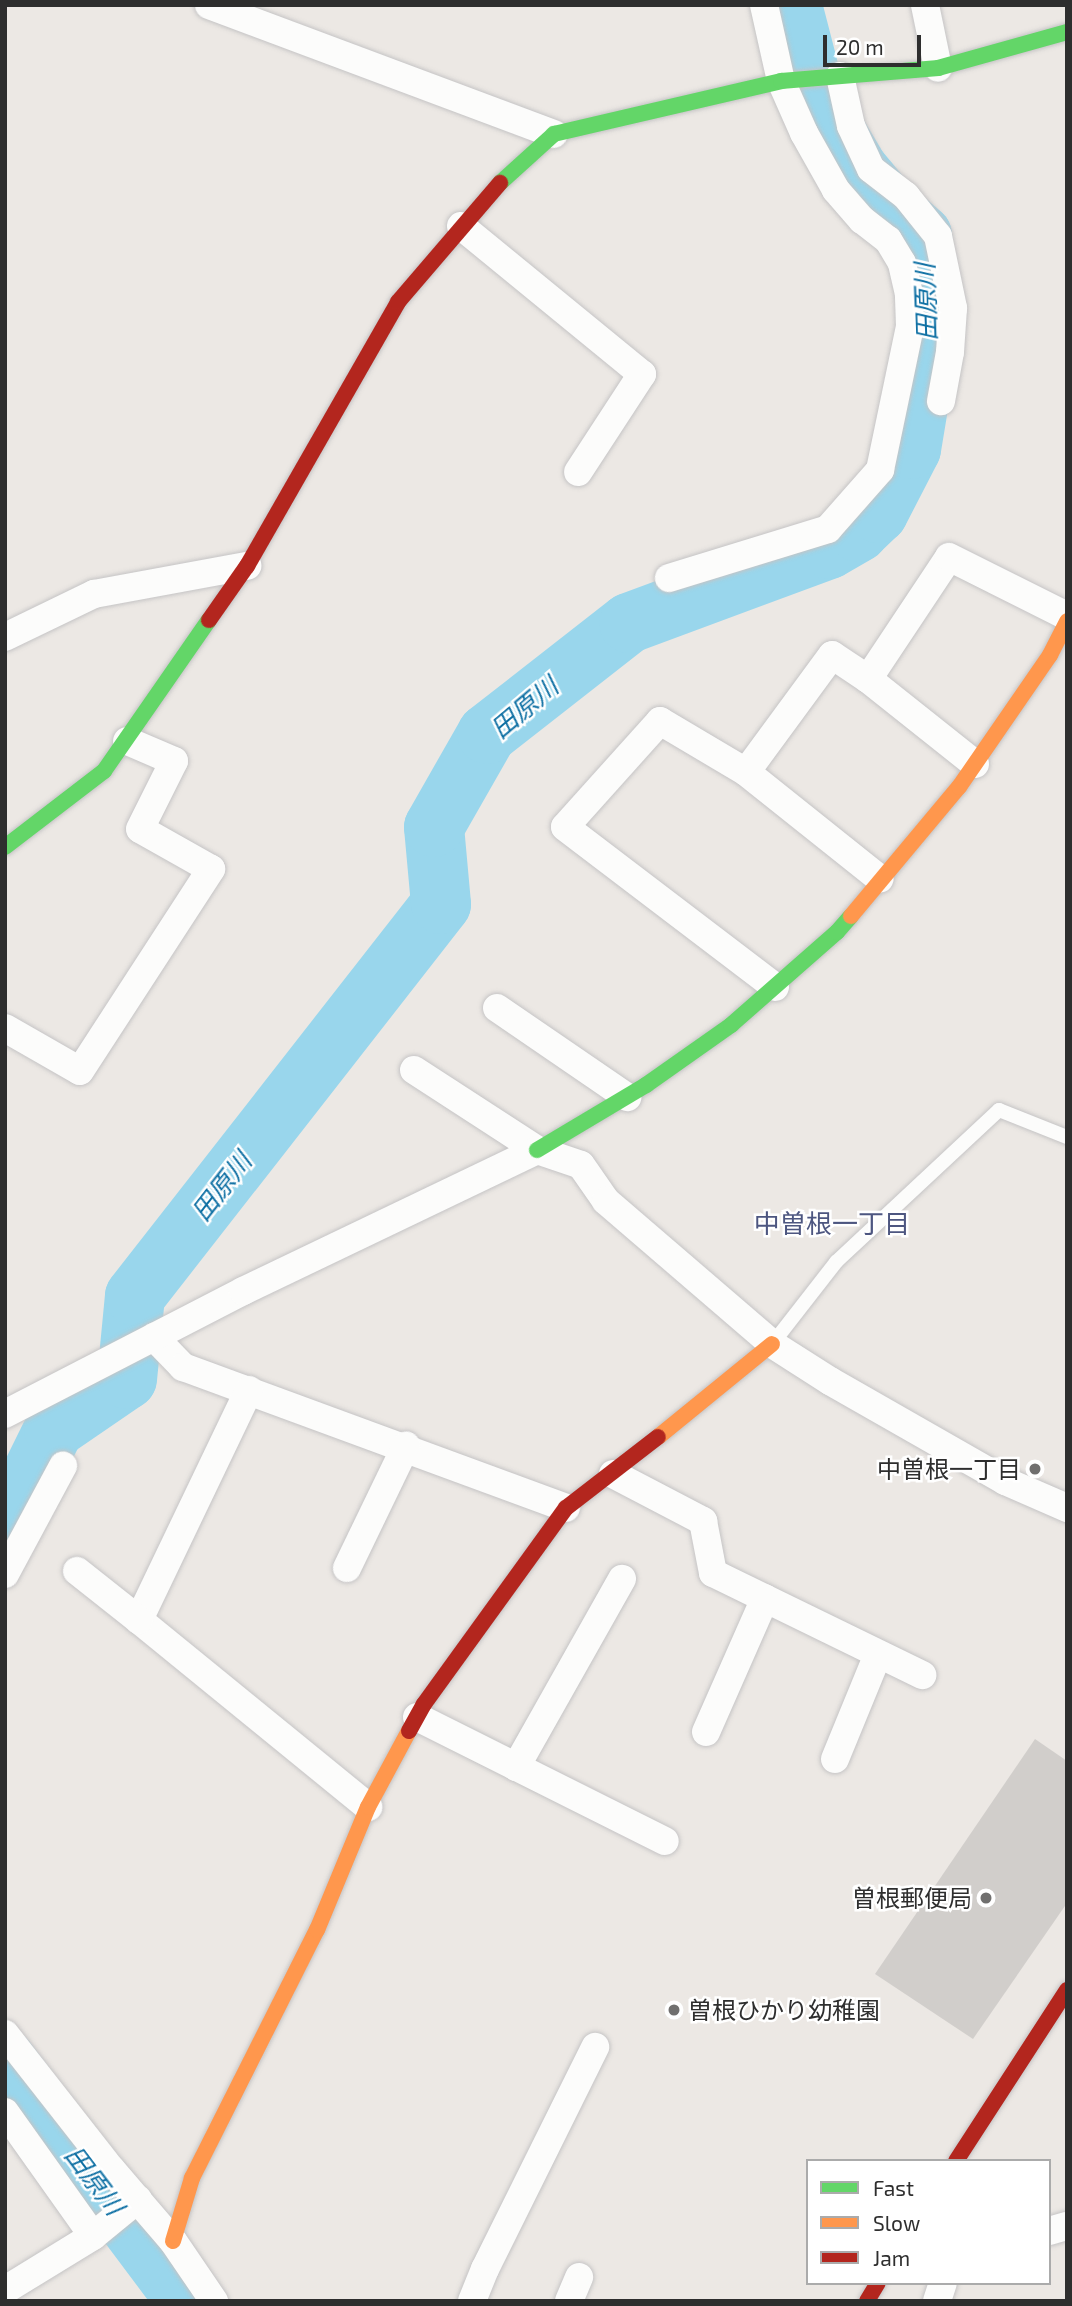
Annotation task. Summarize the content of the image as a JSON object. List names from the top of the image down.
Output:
{
  "districts": ["中曽根一丁目"],
  "water": ["田原川"],
  "places": ["中曽根一丁目", "曽根郵便局", "曽根ひかり幼稚園"],
  "legend": ["Fast", "Slow", "Jam"],
  "scale_bar": "20 m"
}
